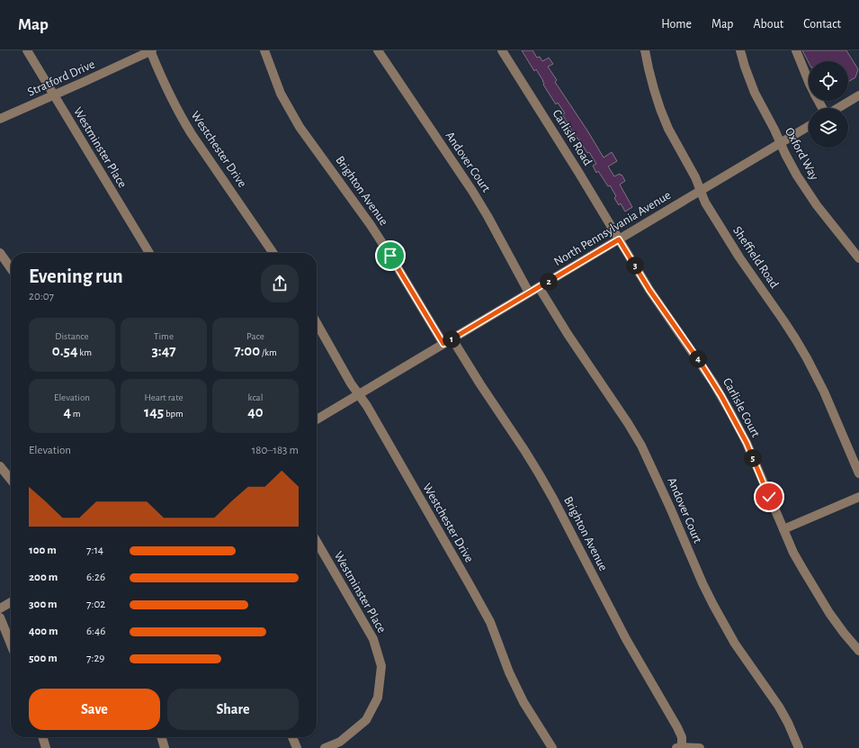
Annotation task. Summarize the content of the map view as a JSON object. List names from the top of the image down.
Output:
{
  "streets": {
    "street": [
      "Stratford Drive",
      "Carlisle Road",
      "Westminster Place",
      "Westchester Drive",
      "Oxford Way",
      "Andover Court",
      "Brighton Avenue",
      "North Pennsylvania Avenue",
      "Sheffield Road",
      "Carlisle Court"
    ]
  },
  "crossings": [
    ["Stratford Drive", "Westminster Place"],
    ["Stratford Drive", "Westchester Drive"],
    ["Carlisle Road", "North Pennsylvania Avenue"],
    ["Carlisle Road", "Carlisle Court"],
    ["Westchester Drive", "North Pennsylvania Avenue"],
    ["Oxford Way", "North Pennsylvania Avenue"],
    ["Andover Court", "North Pennsylvania Avenue"],
    ["Brighton Avenue", "North Pennsylvania Avenue"],
    ["North Pennsylvania Avenue", "Sheffield Road"],
    ["North Pennsylvania Avenue", "Carlisle Court"]
  ],
  "page": {
    "header": "Map",
    "nav": [
      "Home",
      "Map",
      "About",
      "Contact"
    ],
    "heading": ["Evening run", "20:07"],
    "pins": [
      "3",
      "2",
      "1",
      "4",
      "5"
    ],
    "stats": [
      ["Distance", "0.54 km"],
      ["Time", "3:47"],
      ["Pace", "7:00 /km"],
      ["Elevation", "4 m"],
      ["Heart rate", "145 bpm"],
      ["kcal", "40"]
    ],
    "chart": ["Elevation", "180–183 m"],
    "list": [
      {
        "name": "100 m",
        "note": "7:14"
      },
      {
        "name": "200 m",
        "note": "6:26"
      },
      {
        "name": "300 m",
        "note": "7:02"
      },
      {
        "name": "400 m",
        "note": "6:46"
      },
      {
        "name": "500 m",
        "note": "7:29"
      }
    ],
    "buttons": ["Save", "Share"]
  }
}
